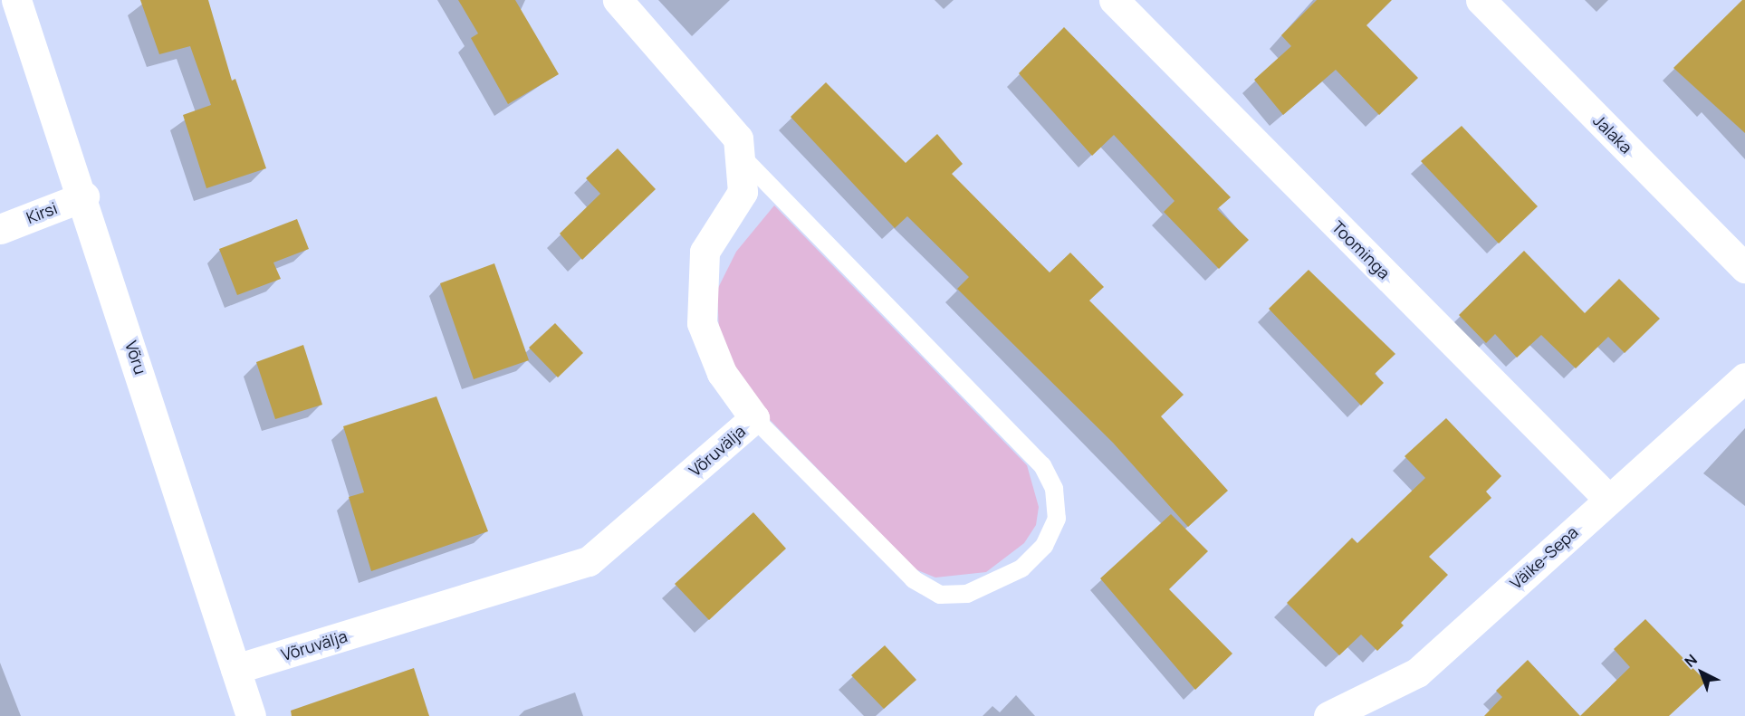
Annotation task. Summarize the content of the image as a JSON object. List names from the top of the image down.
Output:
{
  "streets": {
    "street": [
      "Jalaka",
      "Kirsi",
      "Toominga",
      "Võru",
      "Võruvälja",
      "Väike-Sepa"
    ]
  },
  "crossings": [
    ["Kirsi", "Võru"],
    ["Toominga", "Väike-Sepa"],
    ["Võru", "Võruvälja"]
  ],
  "north": "top left"
}
